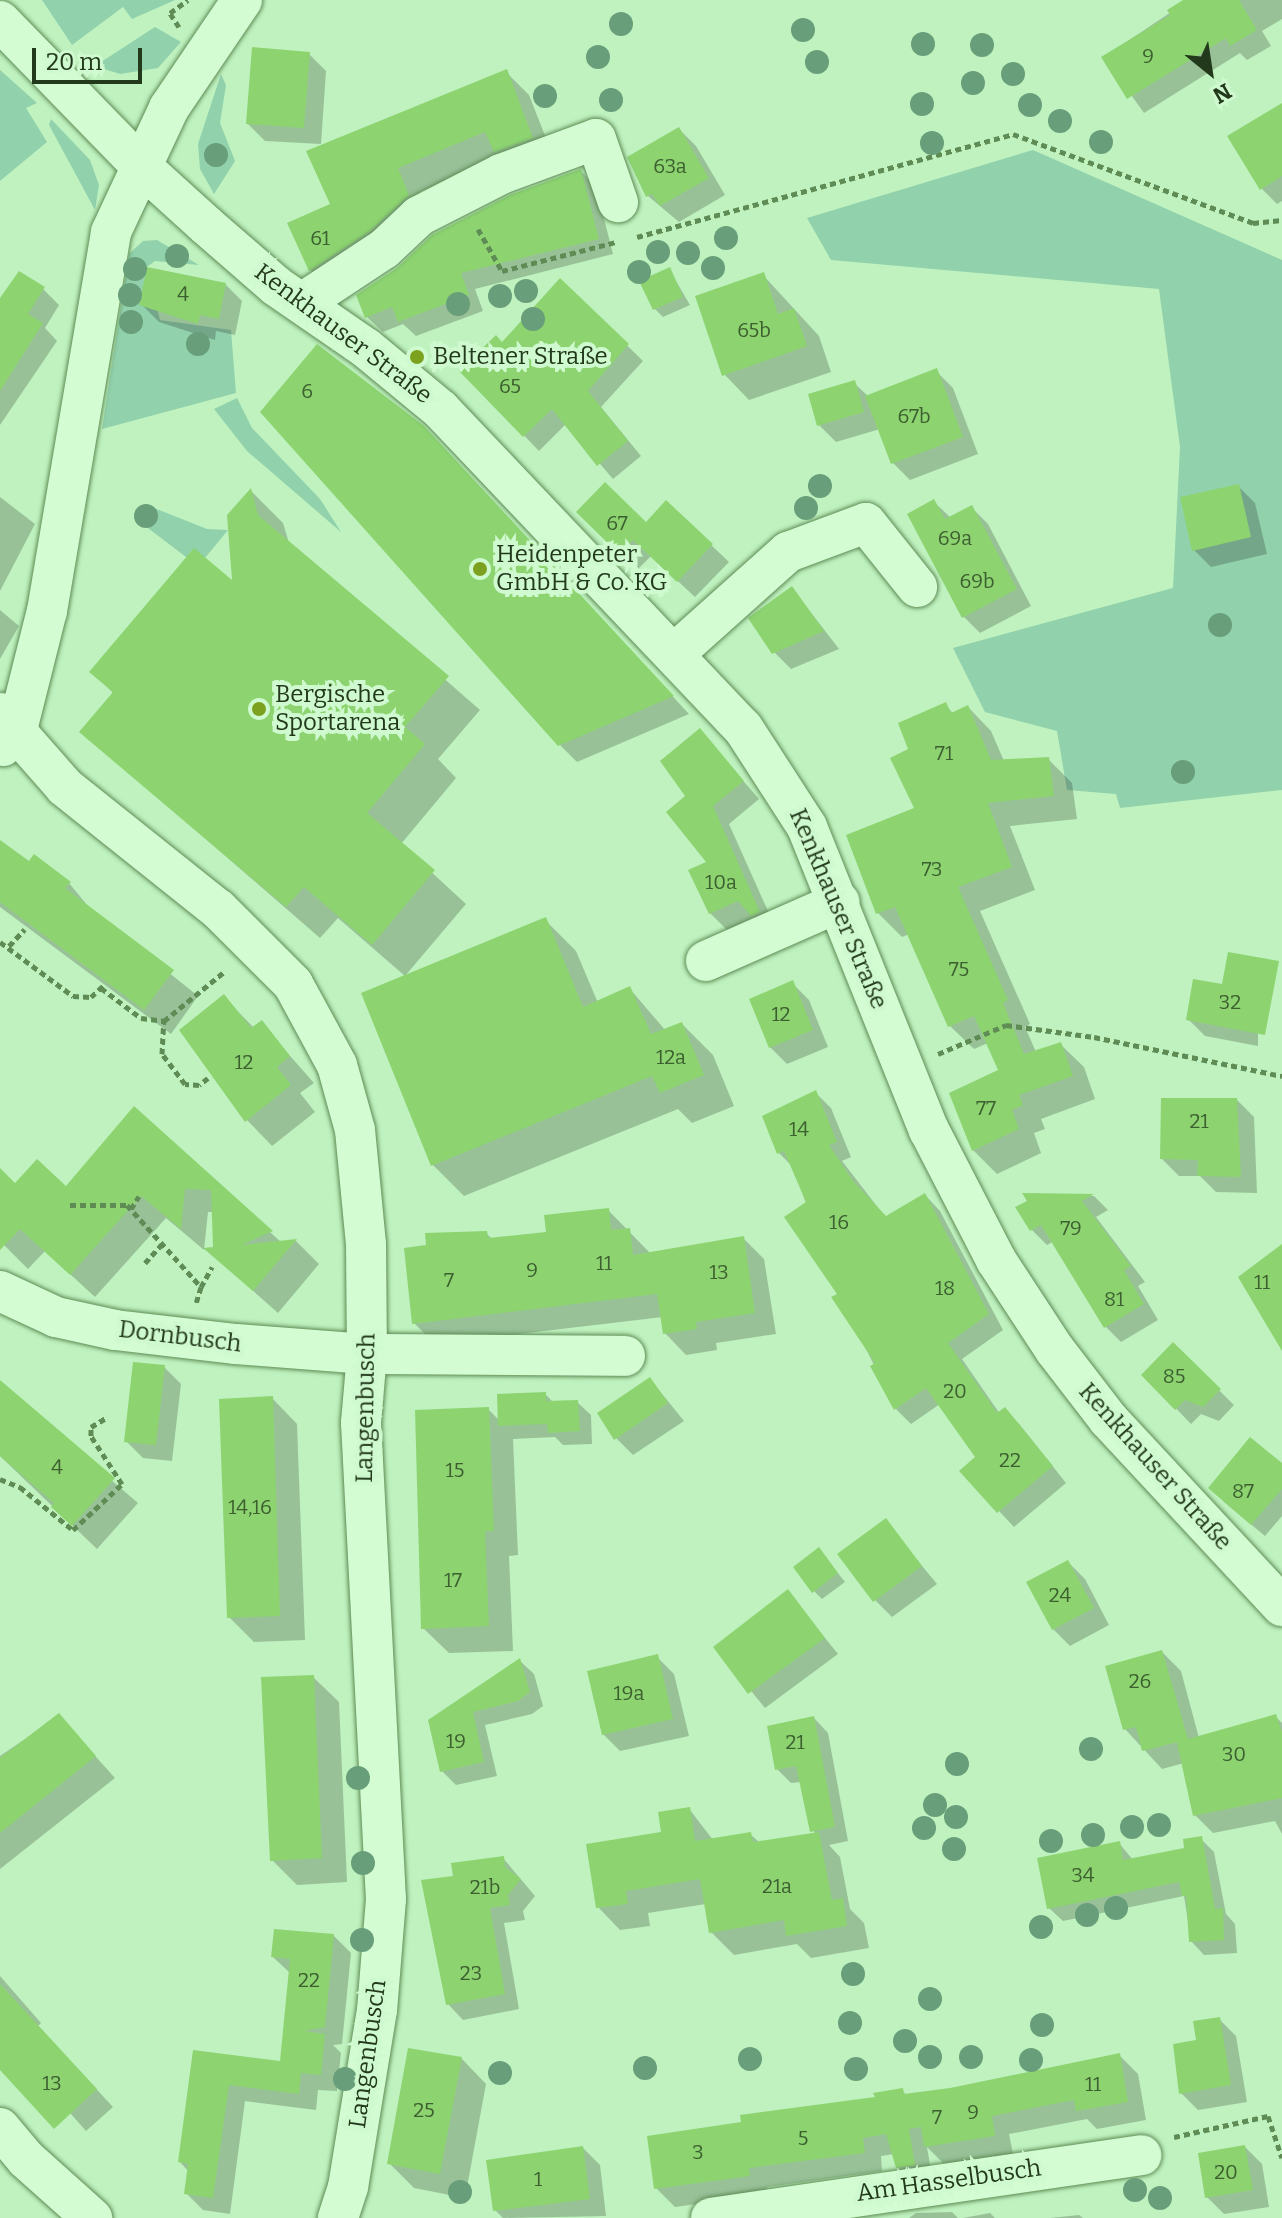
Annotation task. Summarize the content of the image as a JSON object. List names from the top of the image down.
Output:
{
  "streets": {
    "street": [
      "Kenkhauser Straße",
      "Dornbusch",
      "Langenbusch",
      "Am Hasselbusch"
    ]
  },
  "crossings": [
    ["Dornbusch", "Langenbusch"]
  ],
  "places": ["Beltener Straße", "Heidenpeter GmbH & Co. KG", "Bergische Sportarena"],
  "house_numbers": [
    "9",
    "63a",
    "61",
    "4",
    "65b",
    "65",
    "6",
    "67b",
    "67",
    "69a",
    "69b",
    "71",
    "73",
    "10a",
    "75",
    "32",
    "12",
    "12a",
    "12",
    "77",
    "21",
    "14",
    "16",
    "79",
    "11",
    "9",
    "13",
    "7",
    "11",
    "18",
    "81",
    "85",
    "20",
    "22",
    "4",
    "15",
    "87",
    "14,16",
    "17",
    "24",
    "26",
    "19a",
    "19",
    "21",
    "30",
    "34",
    "21a",
    "21b",
    "23",
    "22",
    "13",
    "11",
    "25",
    "9",
    "7",
    "5",
    "3",
    "20",
    "1"
  ],
  "scale_bar": "20 m",
  "north": "bottom right"
}
